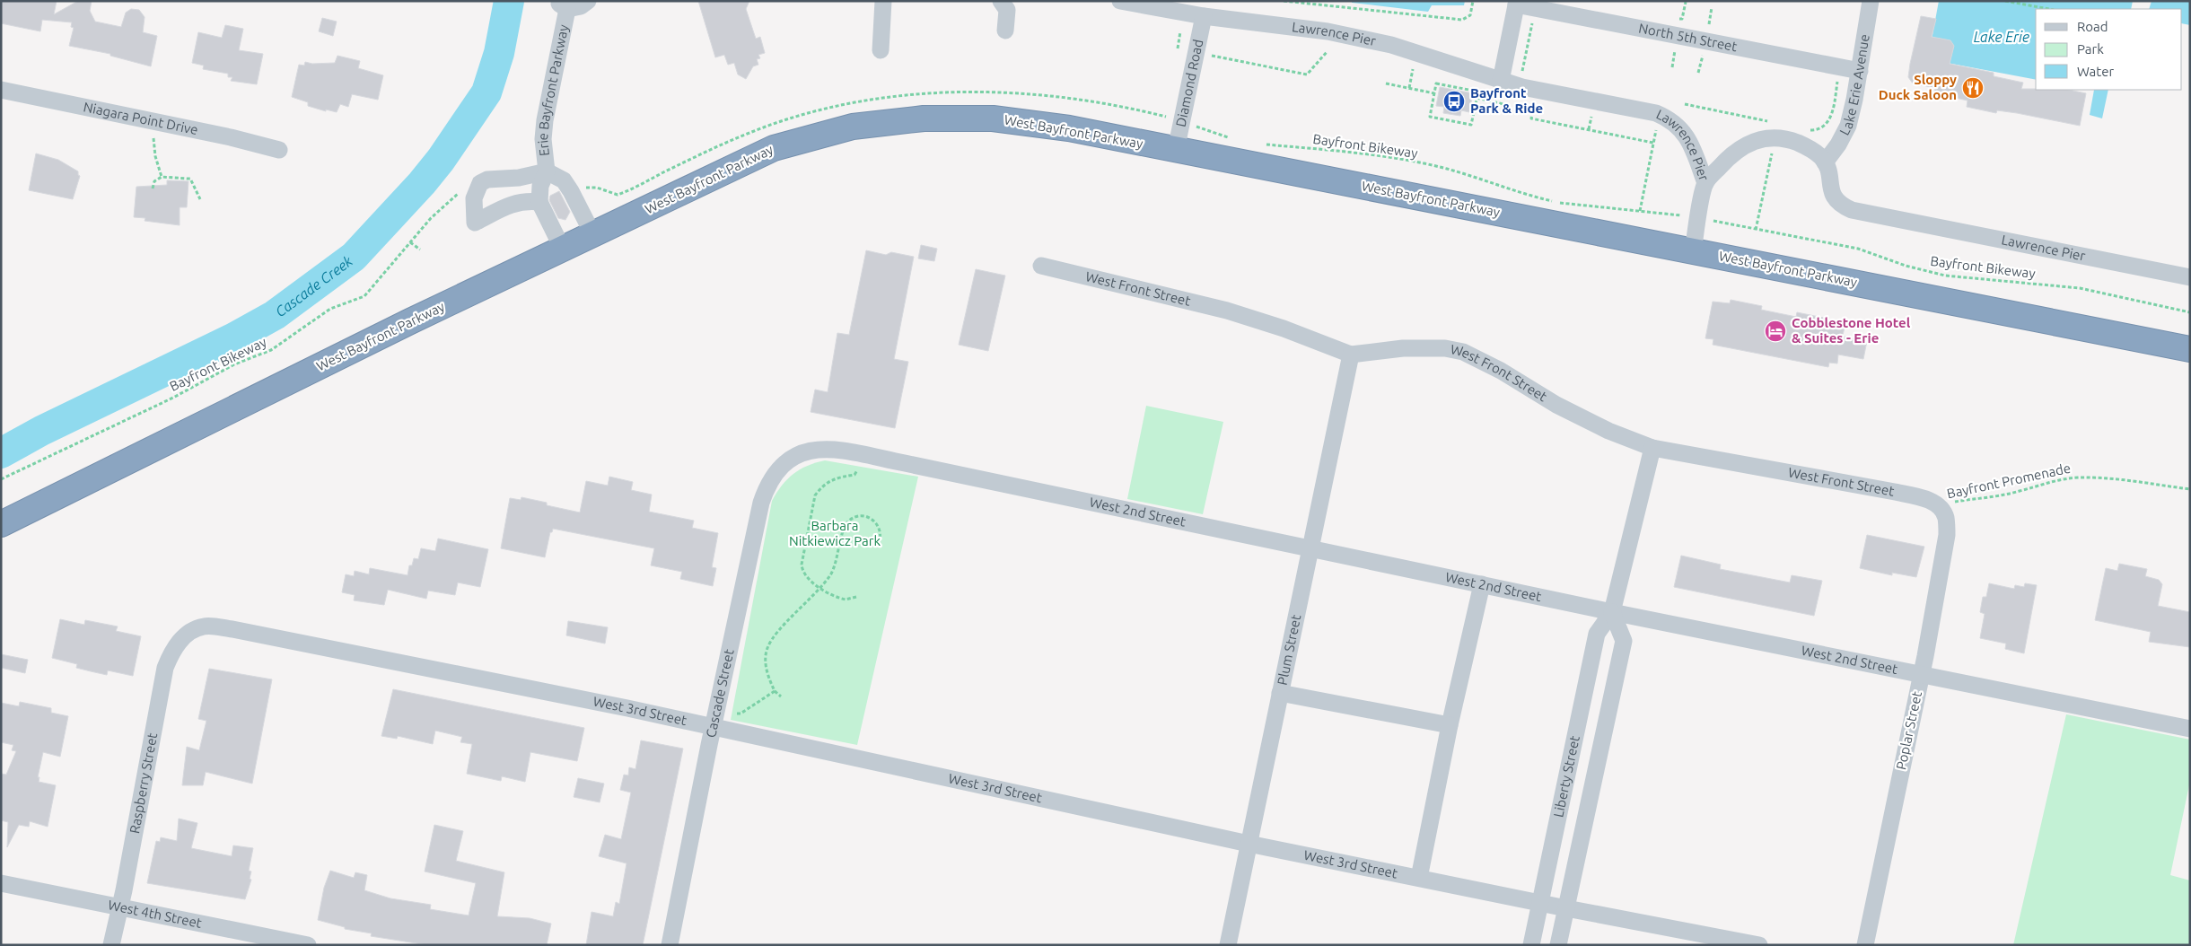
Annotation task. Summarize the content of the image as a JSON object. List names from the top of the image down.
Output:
{
  "streets": {
    "highway": ["West Bayfront Parkway"],
    "street": [
      "Lawrence Pier",
      "North 5th Street",
      "Diamond Road",
      "Lake Erie Avenue",
      "Erie Bayfront Parkway",
      "Niagara Point Drive",
      "West Front Street",
      "West 2nd Street",
      "Plum Street",
      "Cascade Street",
      "West 3rd Street",
      "Poplar Street",
      "Liberty Street",
      "Raspberry Street",
      "West 4th Street"
    ],
    "path": ["Bayfront Bikeway", "Bayfront Promenade"]
  },
  "crossings": [
    ["Lawrence Pier", "Diamond Road"],
    ["Lawrence Pier", "Lake Erie Avenue"],
    ["North 5th Street", "Lake Erie Avenue"],
    ["Diamond Road", "West Bayfront Parkway"],
    ["Erie Bayfront Parkway", "West Bayfront Parkway"],
    ["West Front Street", "Bayfront Promenade"],
    ["West Front Street", "Plum Street"],
    ["West Front Street", "Poplar Street"],
    ["West Front Street", "Liberty Street"],
    ["Bayfront Promenade", "Poplar Street"],
    ["West 2nd Street", "Plum Street"],
    ["West 2nd Street", "Cascade Street"],
    ["West 2nd Street", "Poplar Street"],
    ["West 2nd Street", "Liberty Street"],
    ["Plum Street", "West 3rd Street"],
    ["Cascade Street", "West 3rd Street"],
    ["West 3rd Street", "Liberty Street"],
    ["West 3rd Street", "Raspberry Street"],
    ["Raspberry Street", "West 4th Street"]
  ],
  "water": ["Lake Erie", "Cascade Creek"],
  "parks": ["Barbara Nitkiewicz Park"],
  "places": {
    "restaurant": ["Sloppy Duck Saloon"],
    "bus stop": ["Bayfront Park & Ride"],
    "hotel": ["Cobblestone Hotel & Suites - Erie"]
  },
  "legend": ["Road", "Park", "Water"]
}
